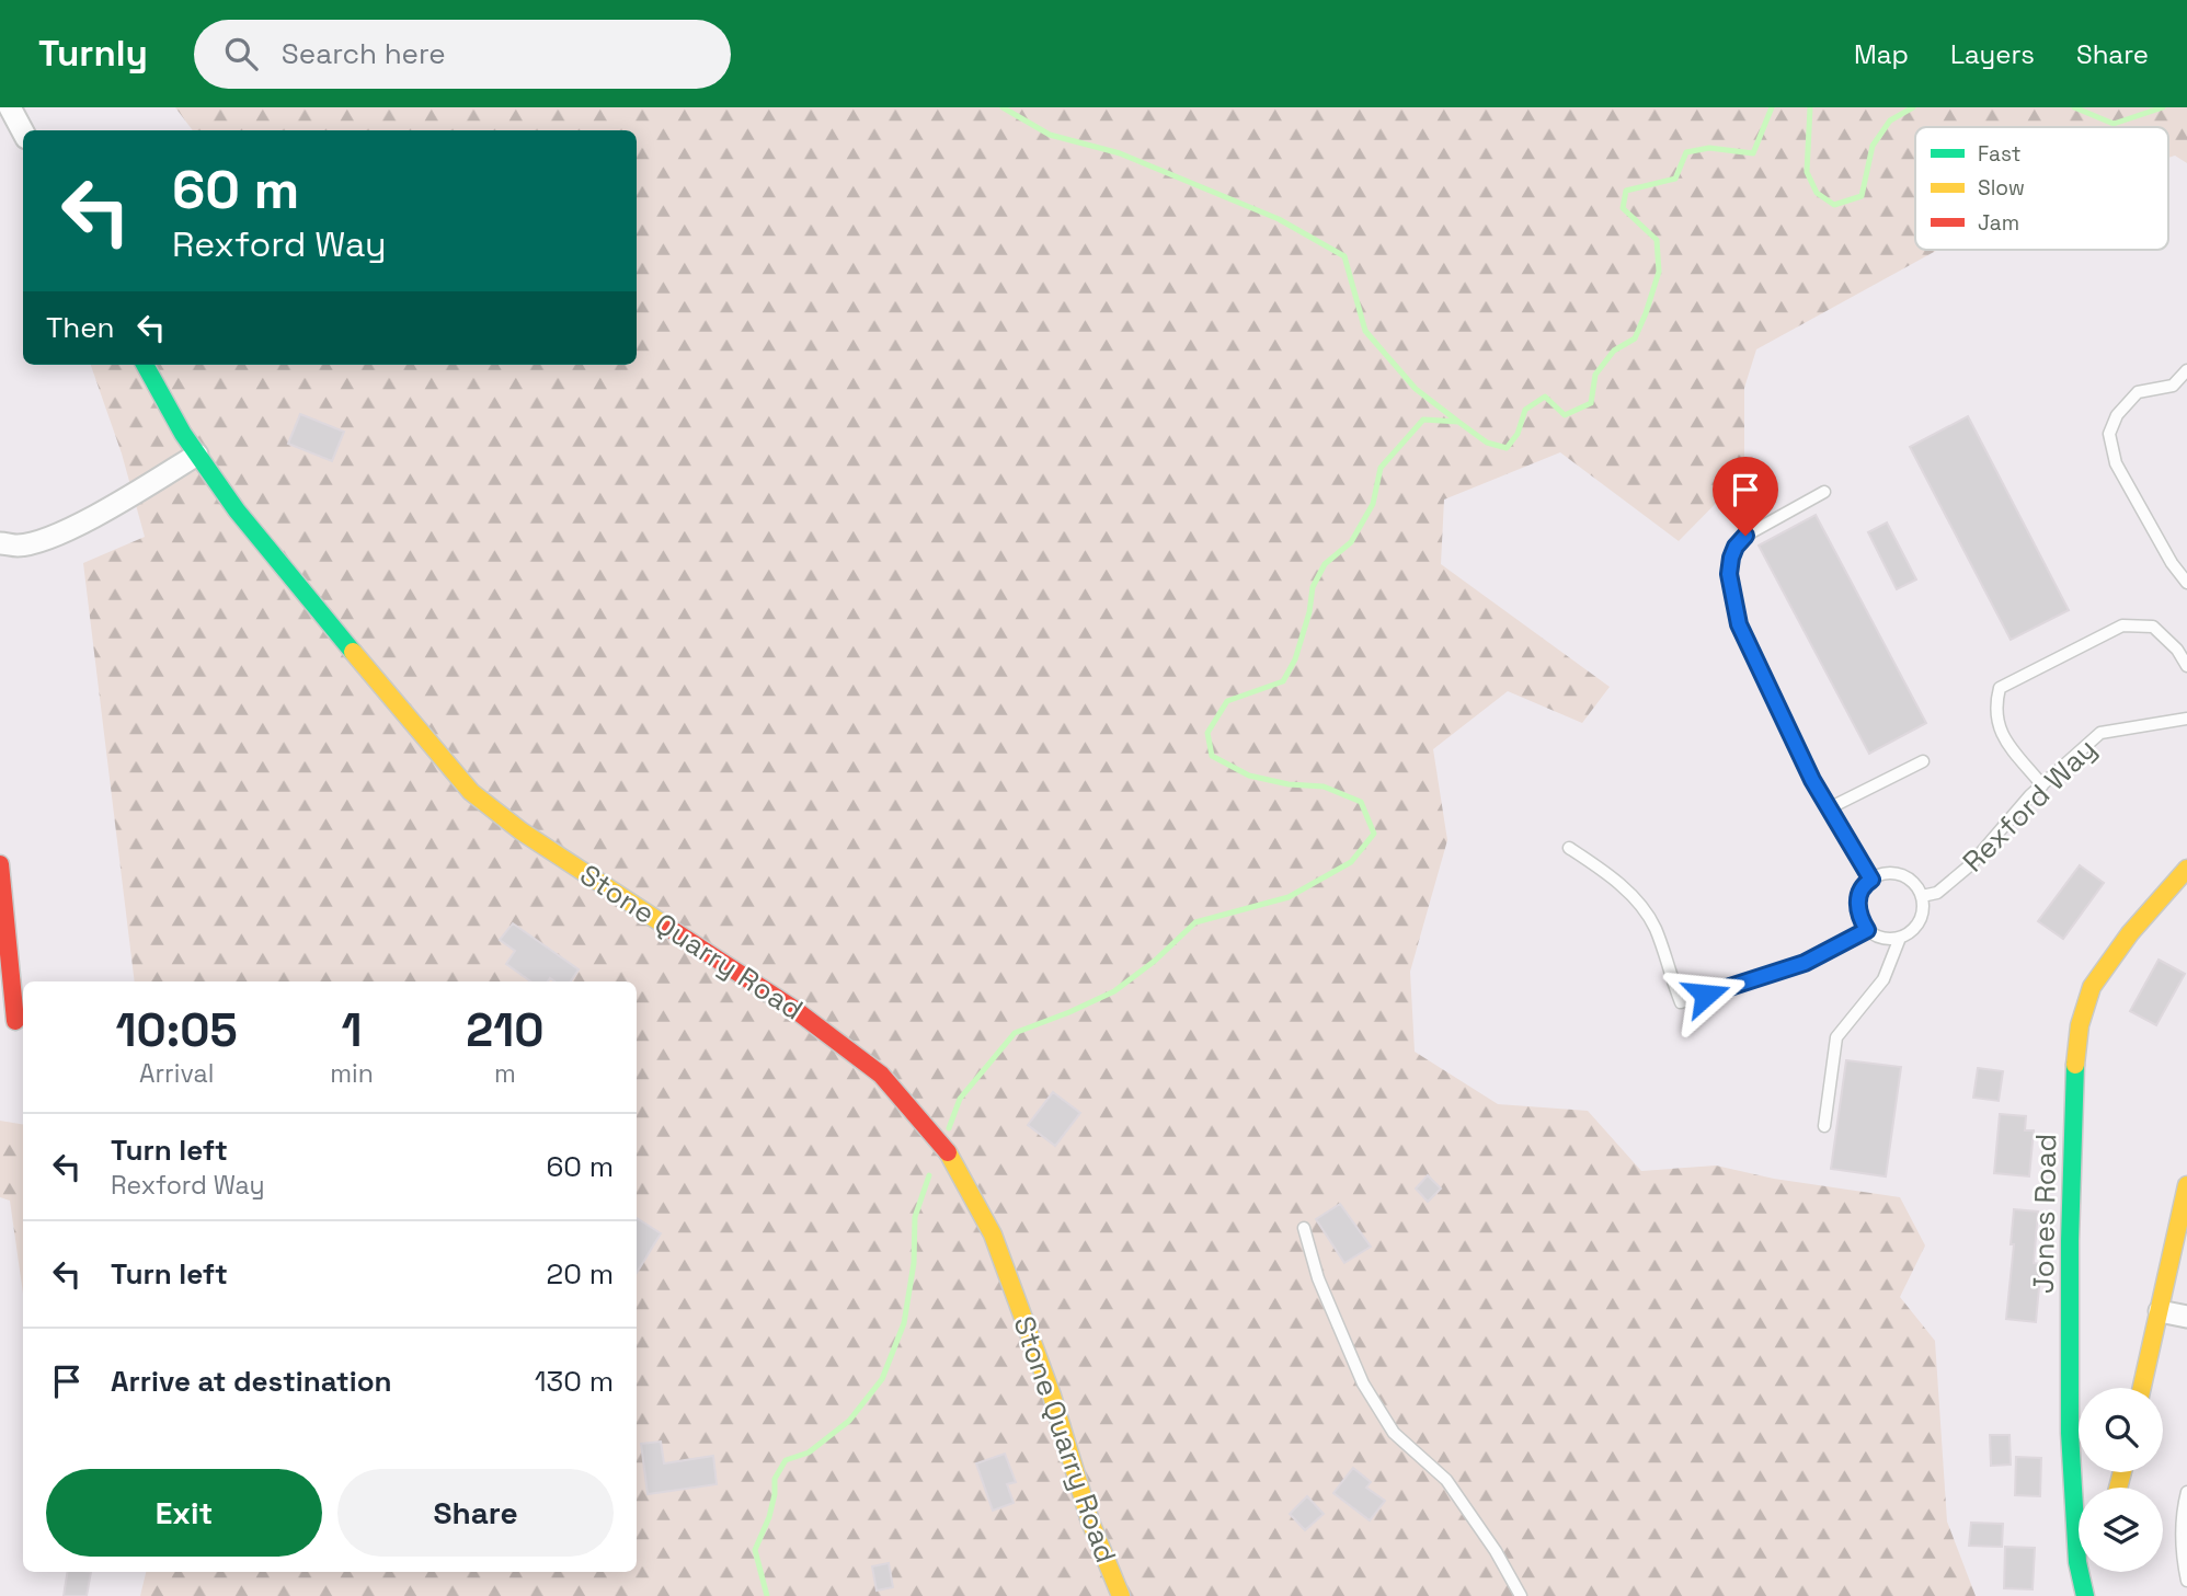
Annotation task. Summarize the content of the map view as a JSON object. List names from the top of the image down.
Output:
{
  "streets": {
    "street": ["Stone Quarry Road", "Jones Road"],
    "lane": ["Rexford Way"]
  },
  "legend": ["Fast", "Slow", "Jam"],
  "page": {
    "header": "Turnly",
    "search": "Search here",
    "nav": ["Map", "Layers", "Share"],
    "turn": ["60 m", "Rexford Way"],
    "then": "Then",
    "eta": [
      "10:05",
      "Arrival",
      "1",
      "min",
      "210",
      "m"
    ],
    "list": [
      {
        "name": "Turn left",
        "note": "Rexford Way",
        "value": "60 m"
      },
      {
        "name": "Turn left",
        "value": "20 m"
      },
      {
        "name": "Arrive at destination",
        "value": "130 m"
      }
    ],
    "buttons": ["Exit", "Share"]
  }
}
